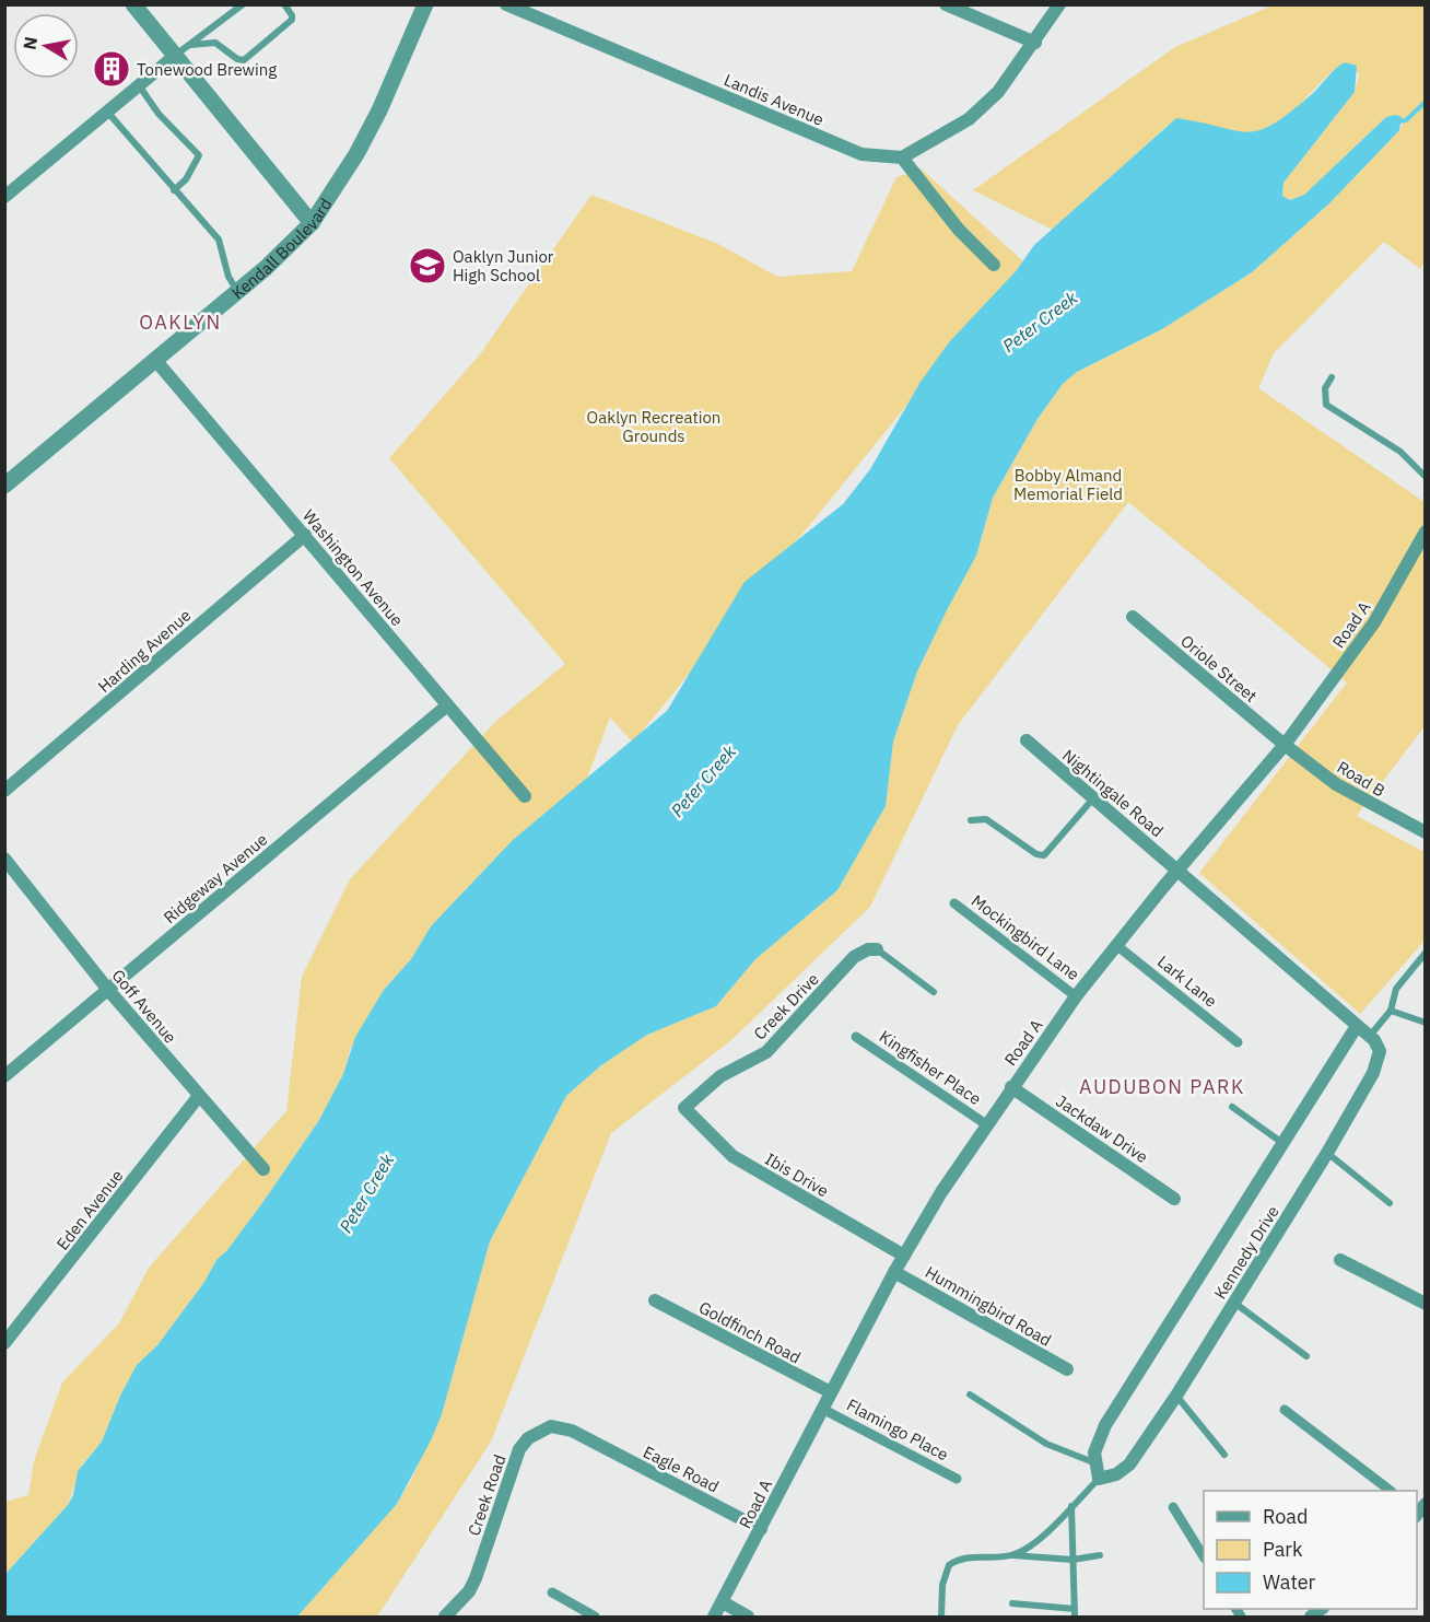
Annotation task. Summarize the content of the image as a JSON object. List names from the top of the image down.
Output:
{
  "streets": {
    "street": [
      "Landis Avenue",
      "Kendall Boulevard",
      "Washington Avenue",
      "Road A",
      "Harding Avenue",
      "Oriole Street",
      "Road B",
      "Nightingale Road",
      "Ridgeway Avenue",
      "Mockingbird Lane",
      "Lark Lane",
      "Goff Avenue",
      "Creek Drive",
      "Kingfisher Place",
      "Jackdaw Drive",
      "Ibis Drive",
      "Eden Avenue",
      "Kennedy Drive",
      "Hummingbird Road",
      "Goldfinch Road",
      "Flamingo Place",
      "Eagle Road",
      "Creek Road"
    ]
  },
  "crossings": [
    ["Kendall Boulevard", "Washington Avenue"],
    ["Washington Avenue", "Harding Avenue"],
    ["Washington Avenue", "Ridgeway Avenue"],
    ["Road A", "Oriole Street"],
    ["Road A", "Road B"],
    ["Road A", "Nightingale Road"],
    ["Road A", "Mockingbird Lane"],
    ["Road A", "Lark Lane"],
    ["Road A", "Kingfisher Place"],
    ["Road A", "Jackdaw Drive"],
    ["Road A", "Ibis Drive"],
    ["Road A", "Hummingbird Road"],
    ["Road A", "Goldfinch Road"],
    ["Road A", "Flamingo Place"],
    ["Road A", "Eagle Road"],
    ["Oriole Street", "Road B"],
    ["Ridgeway Avenue", "Goff Avenue"],
    ["Goff Avenue", "Eden Avenue"],
    ["Creek Drive", "Ibis Drive"],
    ["Eagle Road", "Creek Road"]
  ],
  "districts": ["OAKLYN", "AUDUBON PARK"],
  "water": ["Peter Creek"],
  "parks": ["Oaklyn Recreation Grounds", "Bobby Almand Memorial Field"],
  "places": {
    "building": ["Tonewood Brewing"],
    "school or university": ["Oaklyn Junior High School"]
  },
  "legend": ["Road", "Park", "Water"],
  "north": "left"
}
